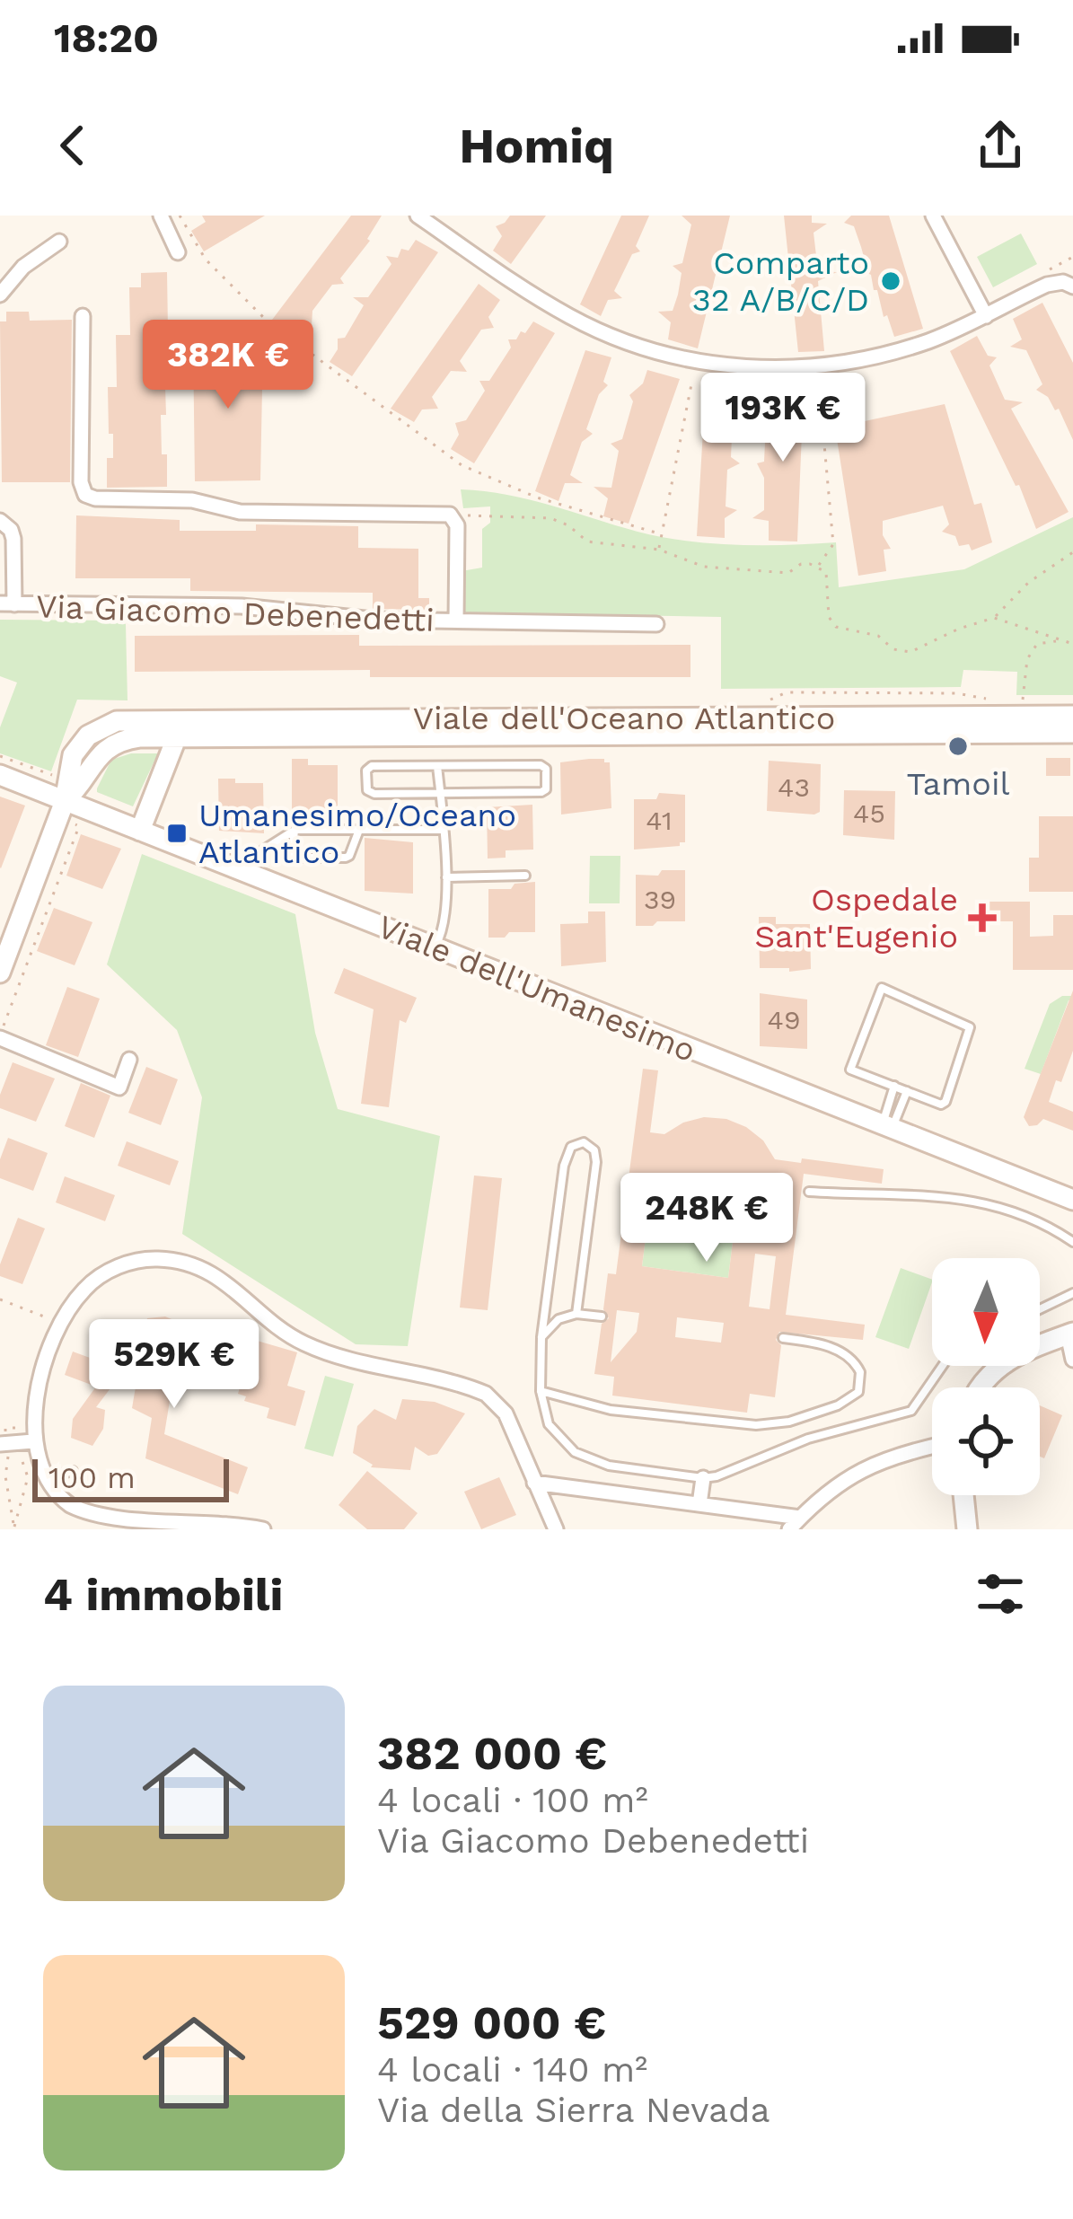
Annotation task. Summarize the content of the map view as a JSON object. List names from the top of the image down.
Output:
{
  "streets": {
    "main road": ["Viale dell'Oceano Atlantico", "Viale dell'Umanesimo"],
    "street": ["Via Giacomo Debenedetti"]
  },
  "places": {
    "other": ["Comparto 32 A/B/C/D", "Tamoil"],
    "transit": ["Umanesimo/Oceano Atlantico"],
    "health": ["Ospedale Sant'Eugenio"]
  },
  "house_numbers": [
    "43",
    "45",
    "41",
    "39",
    "49"
  ],
  "scale_bar": "100 m",
  "north": "bottom",
  "page": {
    "status": "18:20",
    "header": "Homiq",
    "price": [
      "382K €",
      "193K €",
      "248K €",
      "529K €"
    ],
    "scale": "100 m",
    "heading": "4 immobili",
    "list": [
      {
        "name": "382 000 €",
        "note": "4 locali · 100 m² · Via Giacomo Debenedetti"
      },
      {
        "name": "529 000 €",
        "note": "4 locali · 140 m² · Via della Sierra Nevada"
      }
    ]
  }
}
